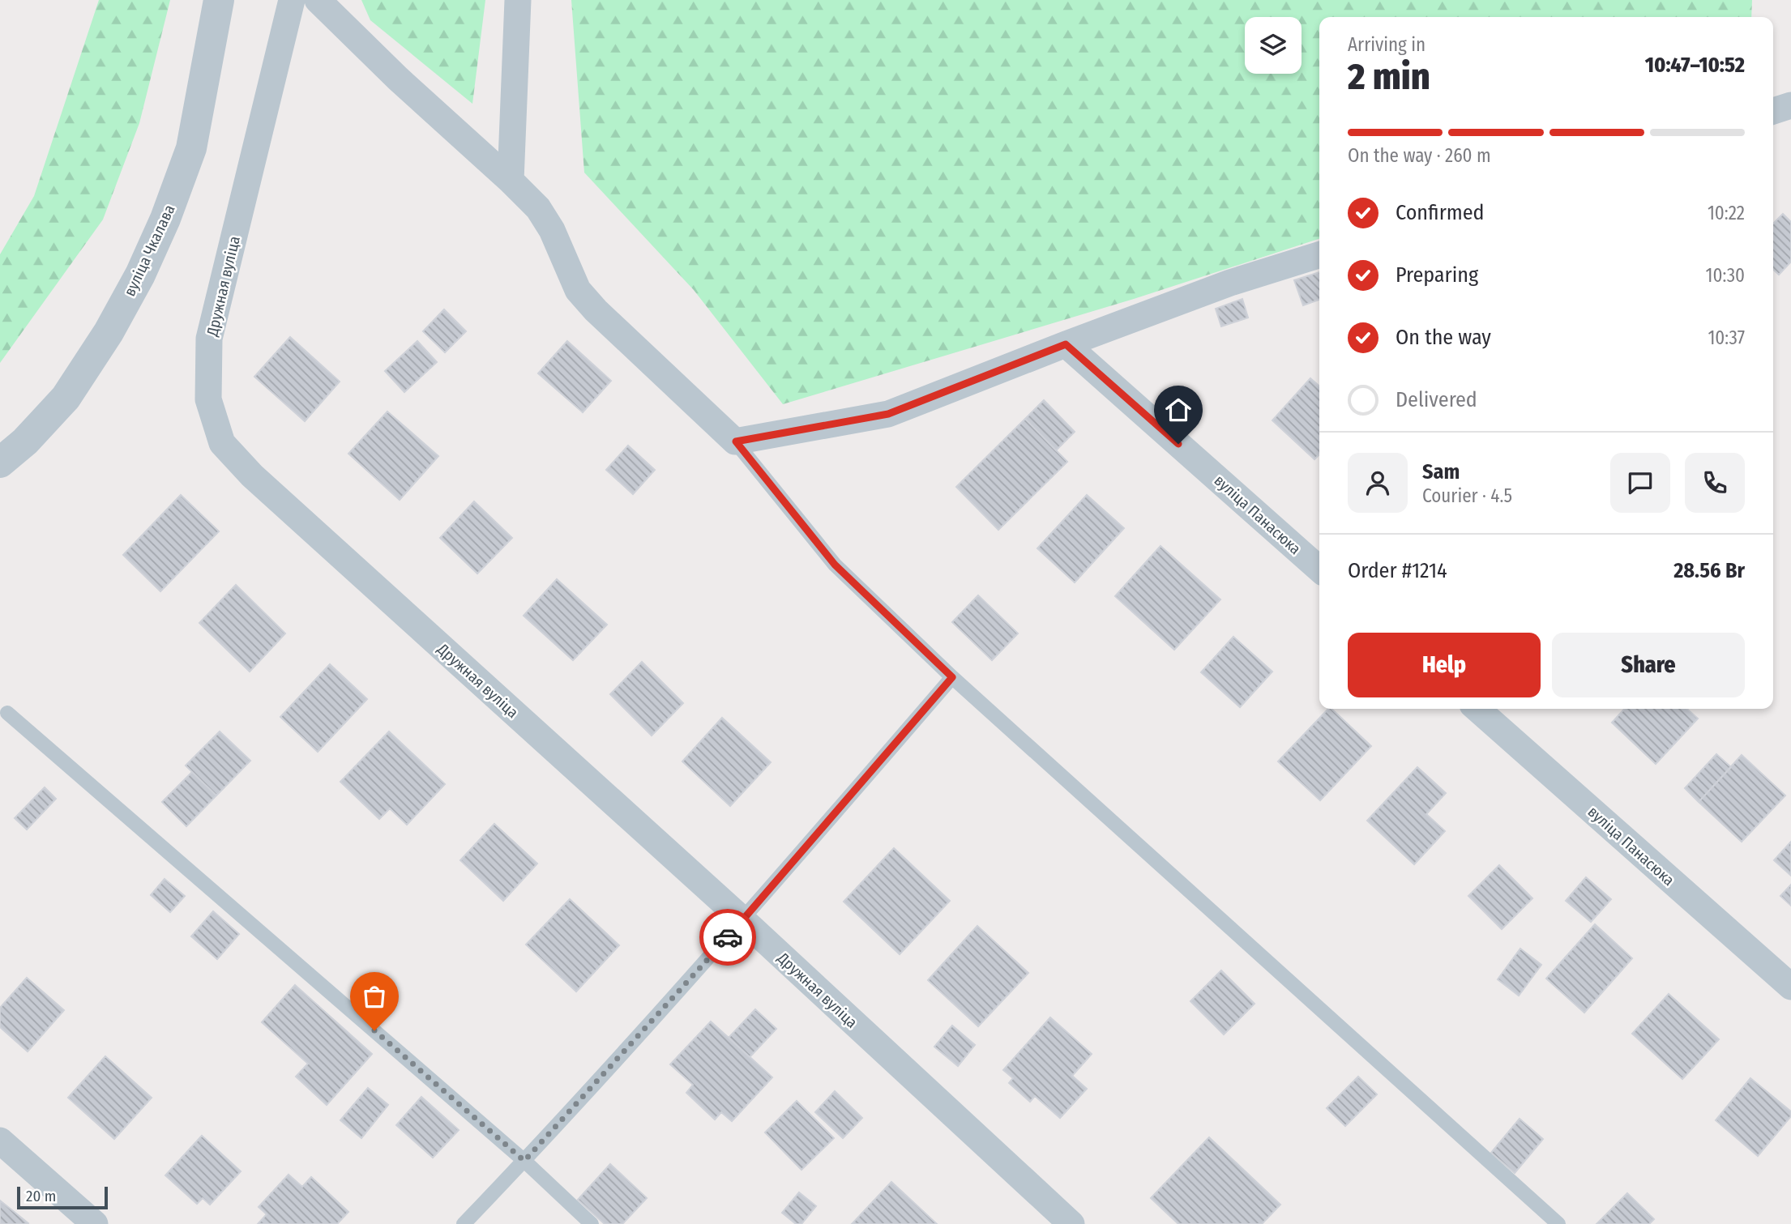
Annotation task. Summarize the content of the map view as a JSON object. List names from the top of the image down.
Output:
{
  "streets": {
    "street": ["вуліца Чкалава", "Дружная вуліца", "вуліца Панасюка"]
  },
  "scale_bar": "20 m",
  "page": {
    "heading": ["2 min", "Arriving in", "10:47–10:52"],
    "panel": [
      "Sam",
      "Courier · 4.5",
      "Order #1214",
      "28.56 Br"
    ],
    "bar": "On the way · 260 m",
    "list": [
      ["Confirmed", "10:22"],
      ["Preparing", "10:30"],
      ["On the way", "10:37"],
      "Delivered"
    ],
    "buttons": ["Help", "Share"],
    "scale": "20 m"
  }
}
